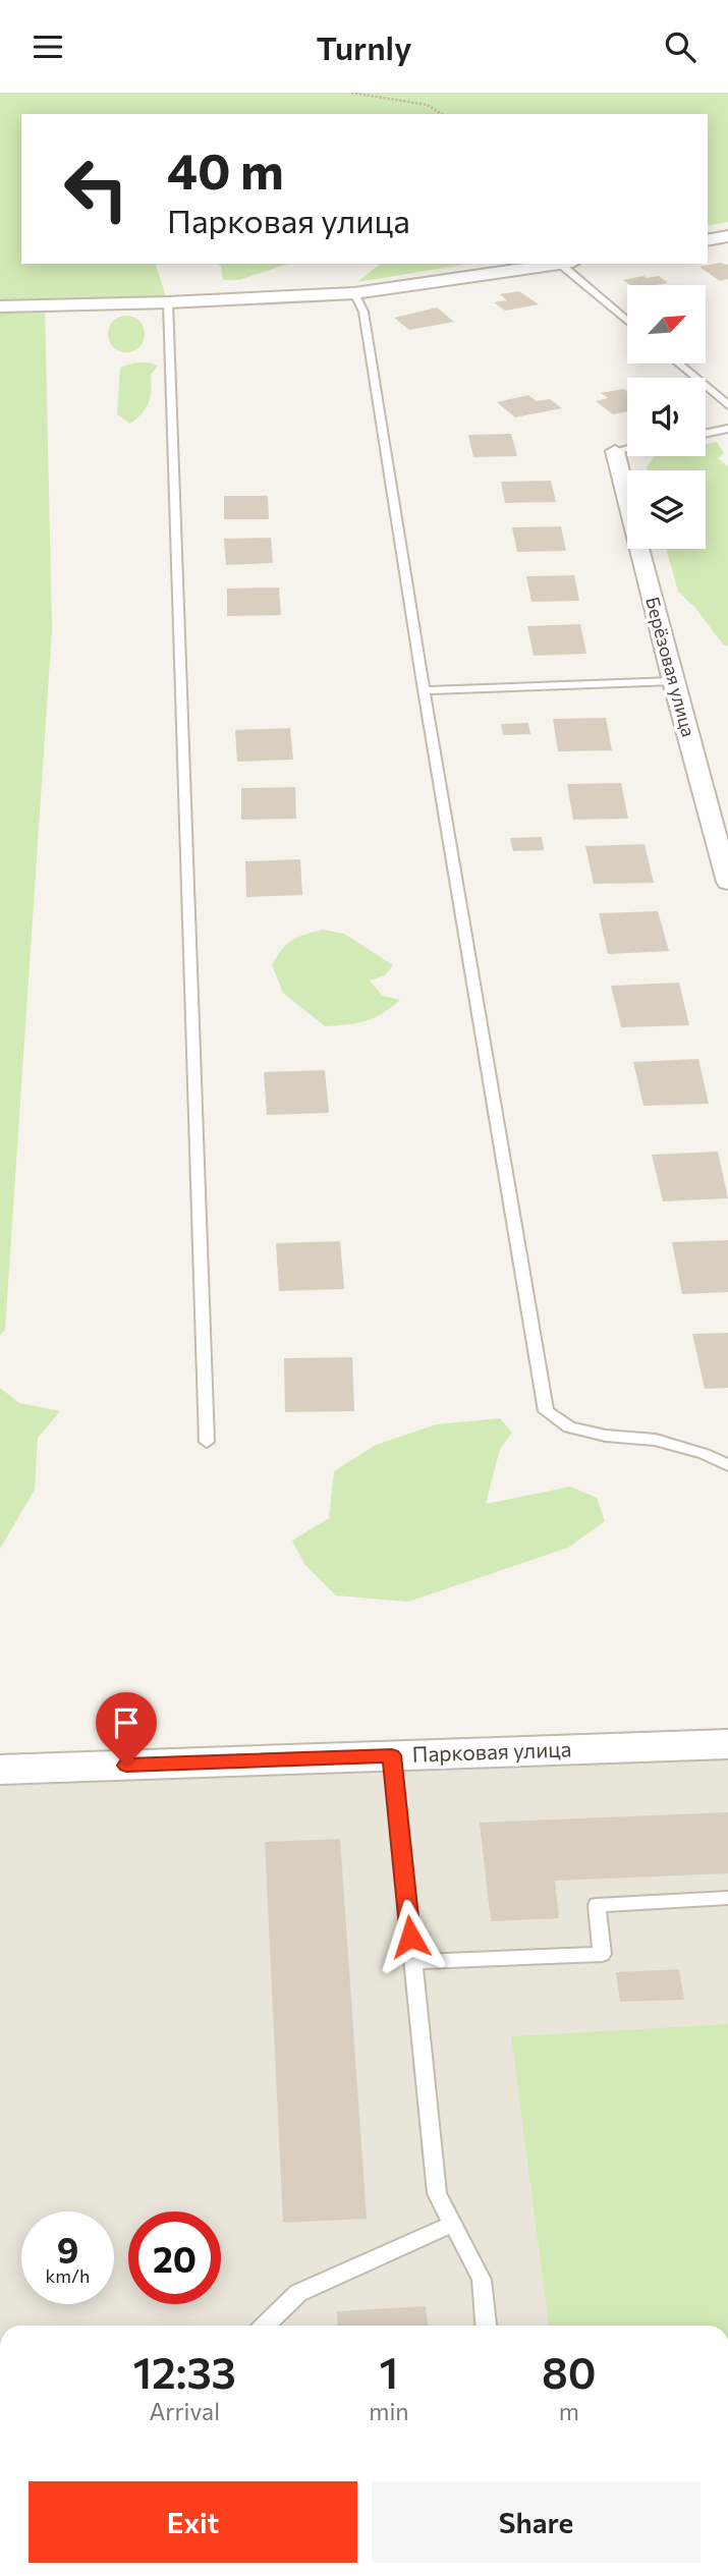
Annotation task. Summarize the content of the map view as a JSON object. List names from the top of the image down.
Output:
{
  "streets": {
    "street": ["Берёзовая улица", "Парковая улица"]
  },
  "north": "top right",
  "page": {
    "header": "Turnly",
    "turn": ["40 m", "Парковая улица"],
    "speed": "9 km/h",
    "limit": "20",
    "eta": [
      "12:33",
      "Arrival",
      "1",
      "min",
      "80",
      "m"
    ],
    "buttons": ["Exit", "Share"]
  }
}
